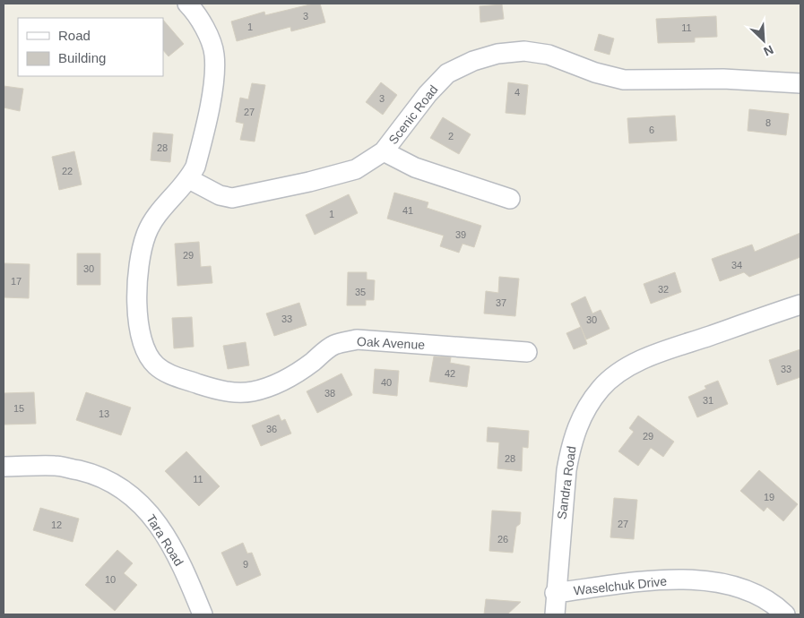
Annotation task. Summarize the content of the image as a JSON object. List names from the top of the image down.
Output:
{
  "streets": {
    "street": [
      "Scenic Road",
      "Oak Avenue",
      "Sandra Road",
      "Tara Road",
      "Waselchuk Drive"
    ]
  },
  "crossings": [
    ["Scenic Road", "Oak Avenue"],
    ["Sandra Road", "Waselchuk Drive"]
  ],
  "house_numbers": [
    "3",
    "1",
    "11",
    "4",
    "3",
    "27",
    "8",
    "6",
    "2",
    "28",
    "22",
    "41",
    "1",
    "39",
    "29",
    "34",
    "30",
    "17",
    "32",
    "35",
    "37",
    "33",
    "30",
    "33",
    "42",
    "40",
    "38",
    "31",
    "15",
    "13",
    "36",
    "29",
    "28",
    "11",
    "19",
    "27",
    "12",
    "26",
    "9",
    "10"
  ],
  "legend": ["Road", "Building"],
  "north": "bottom right"
}
